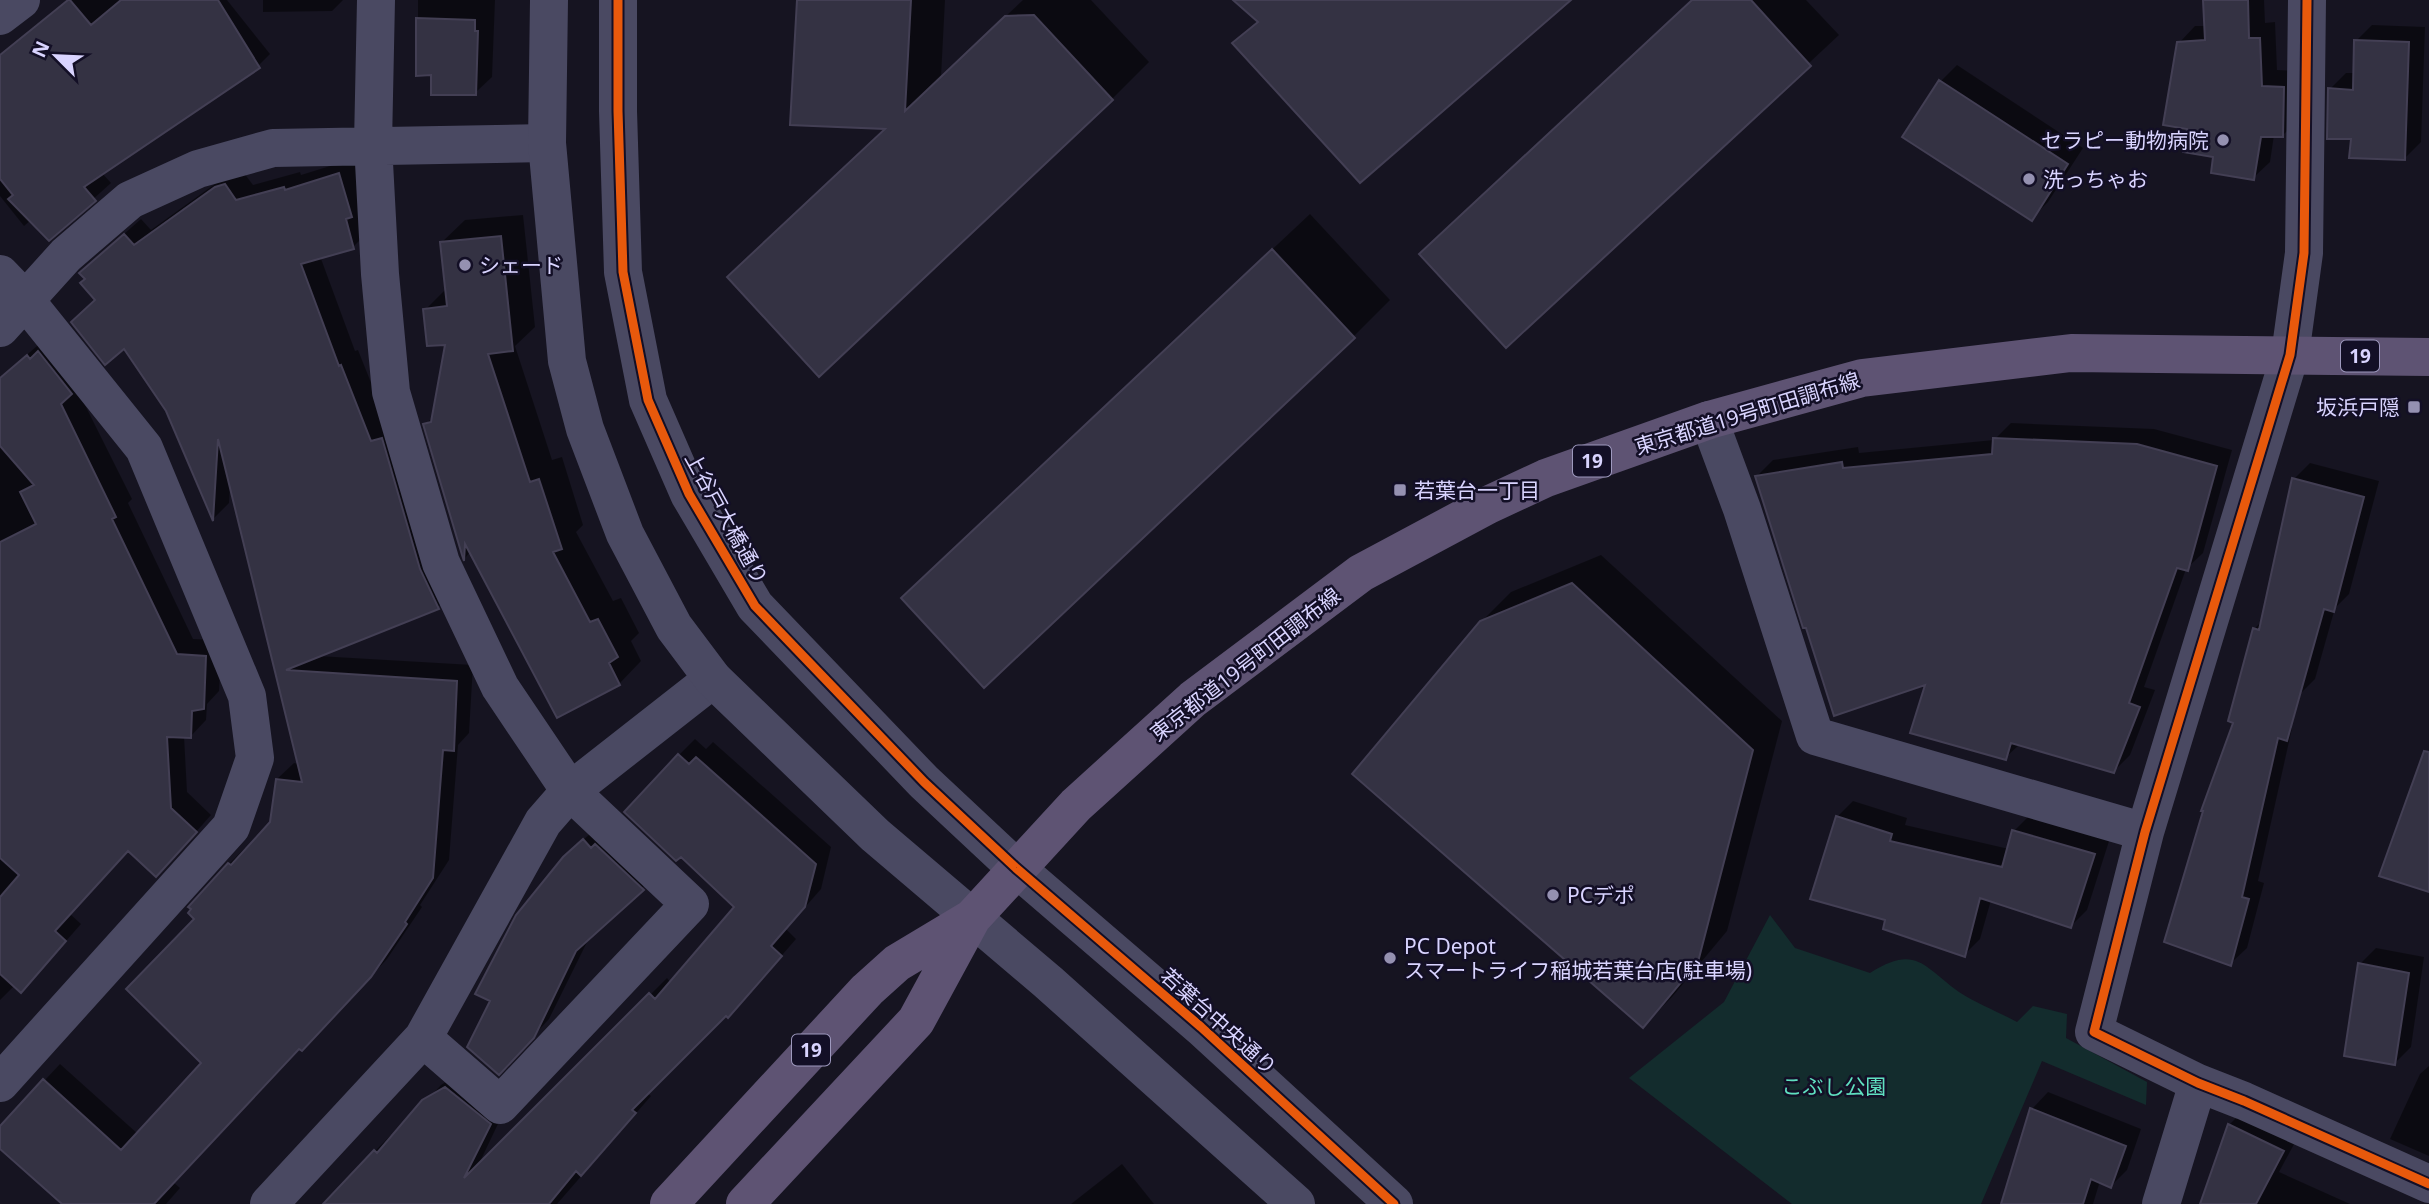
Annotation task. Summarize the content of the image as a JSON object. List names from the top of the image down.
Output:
{
  "streets": {
    "main road": ["19", "東京都道19号町田調布線"],
    "street": ["上谷戸大橋通り", "若葉台中央通り"]
  },
  "crossings": [
    ["東京都道19号町田調布線", "上谷戸大橋通り"],
    ["東京都道19号町田調布線", "若葉台中央通り"],
    ["上谷戸大橋通り", "若葉台中央通り"]
  ],
  "parks": ["こぶし公園"],
  "places": {
    "other": [
      "セラピー動物病院",
      "洗っちゃお",
      "シェード",
      "PCデポ",
      "PC Depot スマートライフ稲城若葉台店(駐車場)"
    ],
    "transit": ["坂浜戸隠", "若葉台一丁目"]
  },
  "north": "top left"
}
